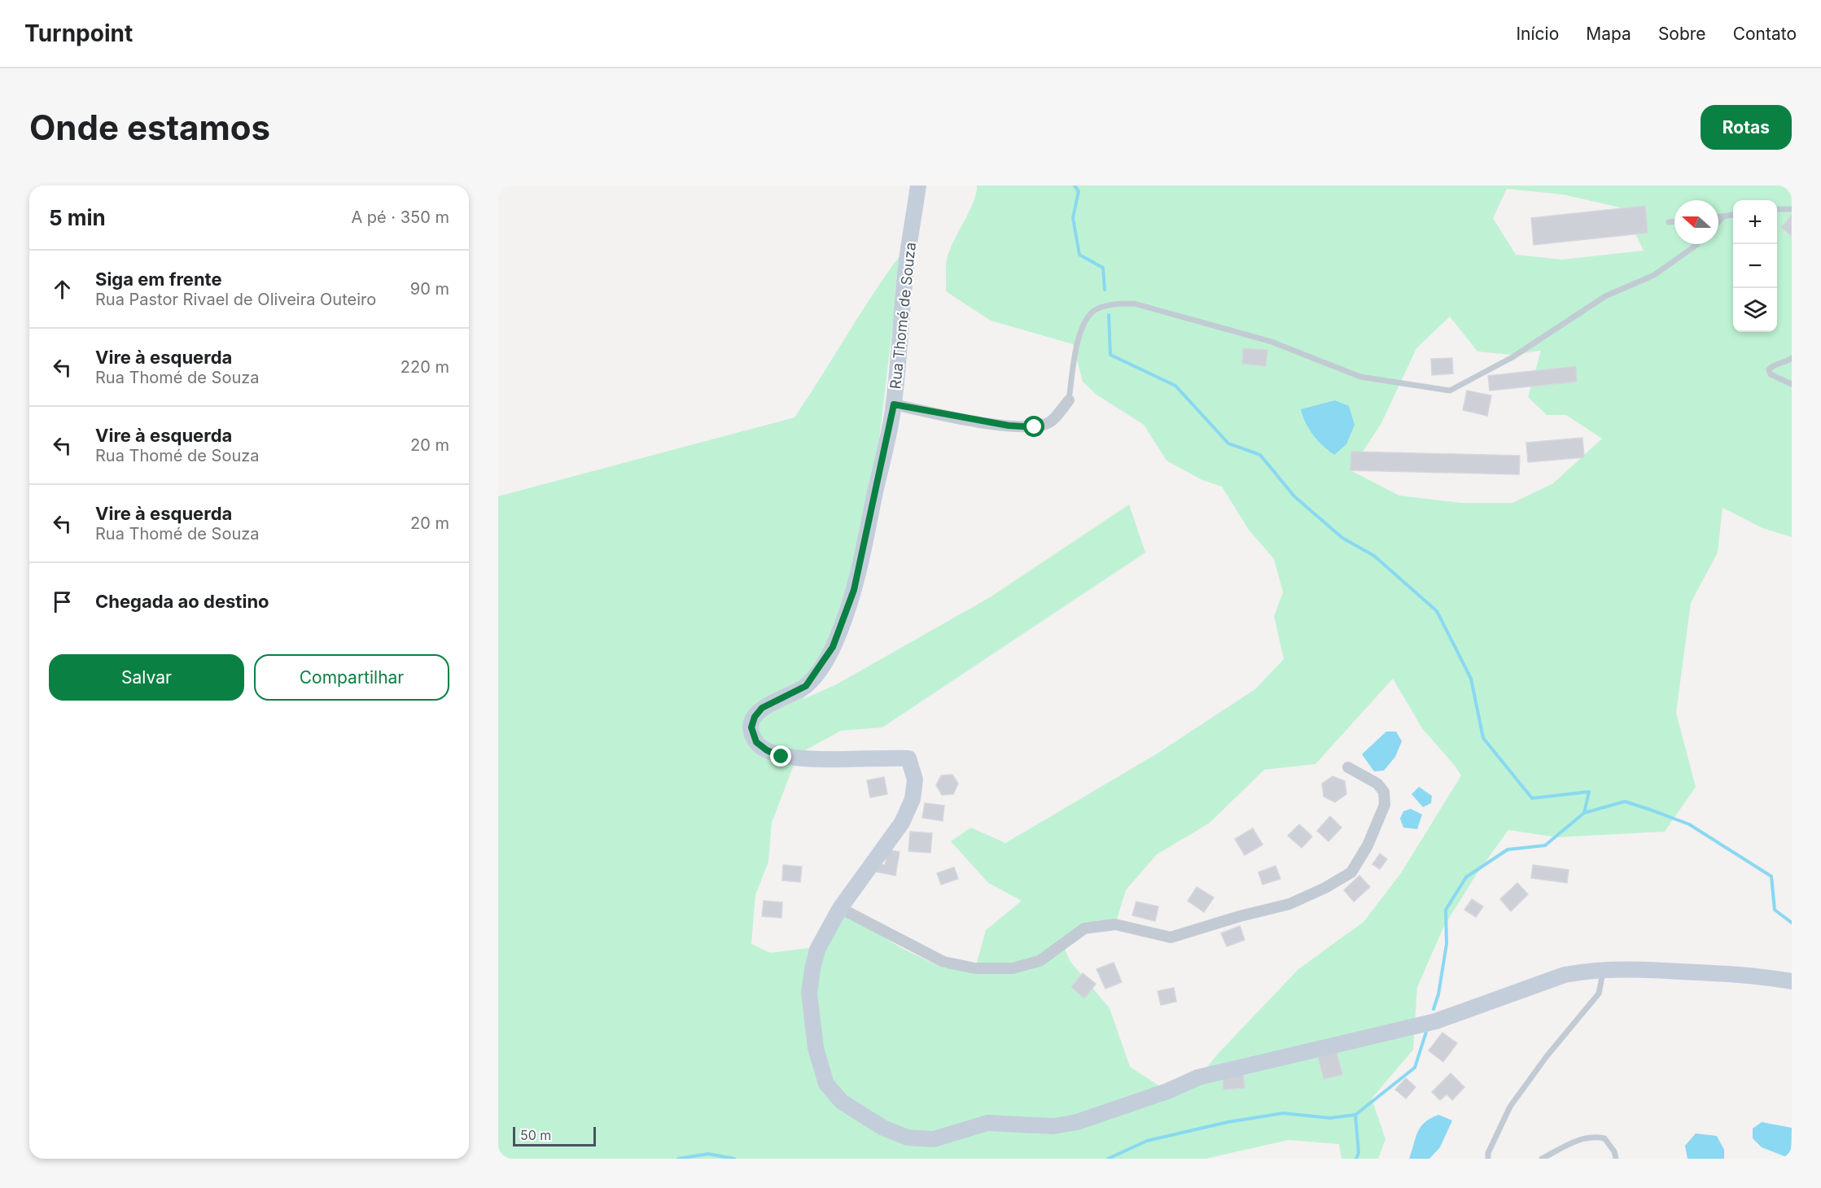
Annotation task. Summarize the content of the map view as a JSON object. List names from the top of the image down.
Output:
{
  "streets": {
    "street": ["Rua Thomé de Souza"]
  },
  "scale_bar": "50 m",
  "north": "left",
  "page": {
    "header": "Turnpoint",
    "nav": [
      "Início",
      "Mapa",
      "Sobre",
      "Contato"
    ],
    "buttons": [
      "Rotas",
      ["Salvar", "Compartilhar"]
    ],
    "title": "Onde estamos",
    "heading": ["5 min", "A pé · 350 m"],
    "map_buttons": ["+", "−"],
    "list": [
      ["Siga em frente", "Rua Pastor Rivael de Oliveira Outeiro", "90 m"],
      ["Vire à esquerda", "Rua Thomé de Souza", "220 m"],
      ["Vire à esquerda", "Rua Thomé de Souza", "20 m"],
      ["Vire à esquerda", "Rua Thomé de Souza", "20 m"],
      "Chegada ao destino"
    ],
    "scale": "50 m"
  }
}
